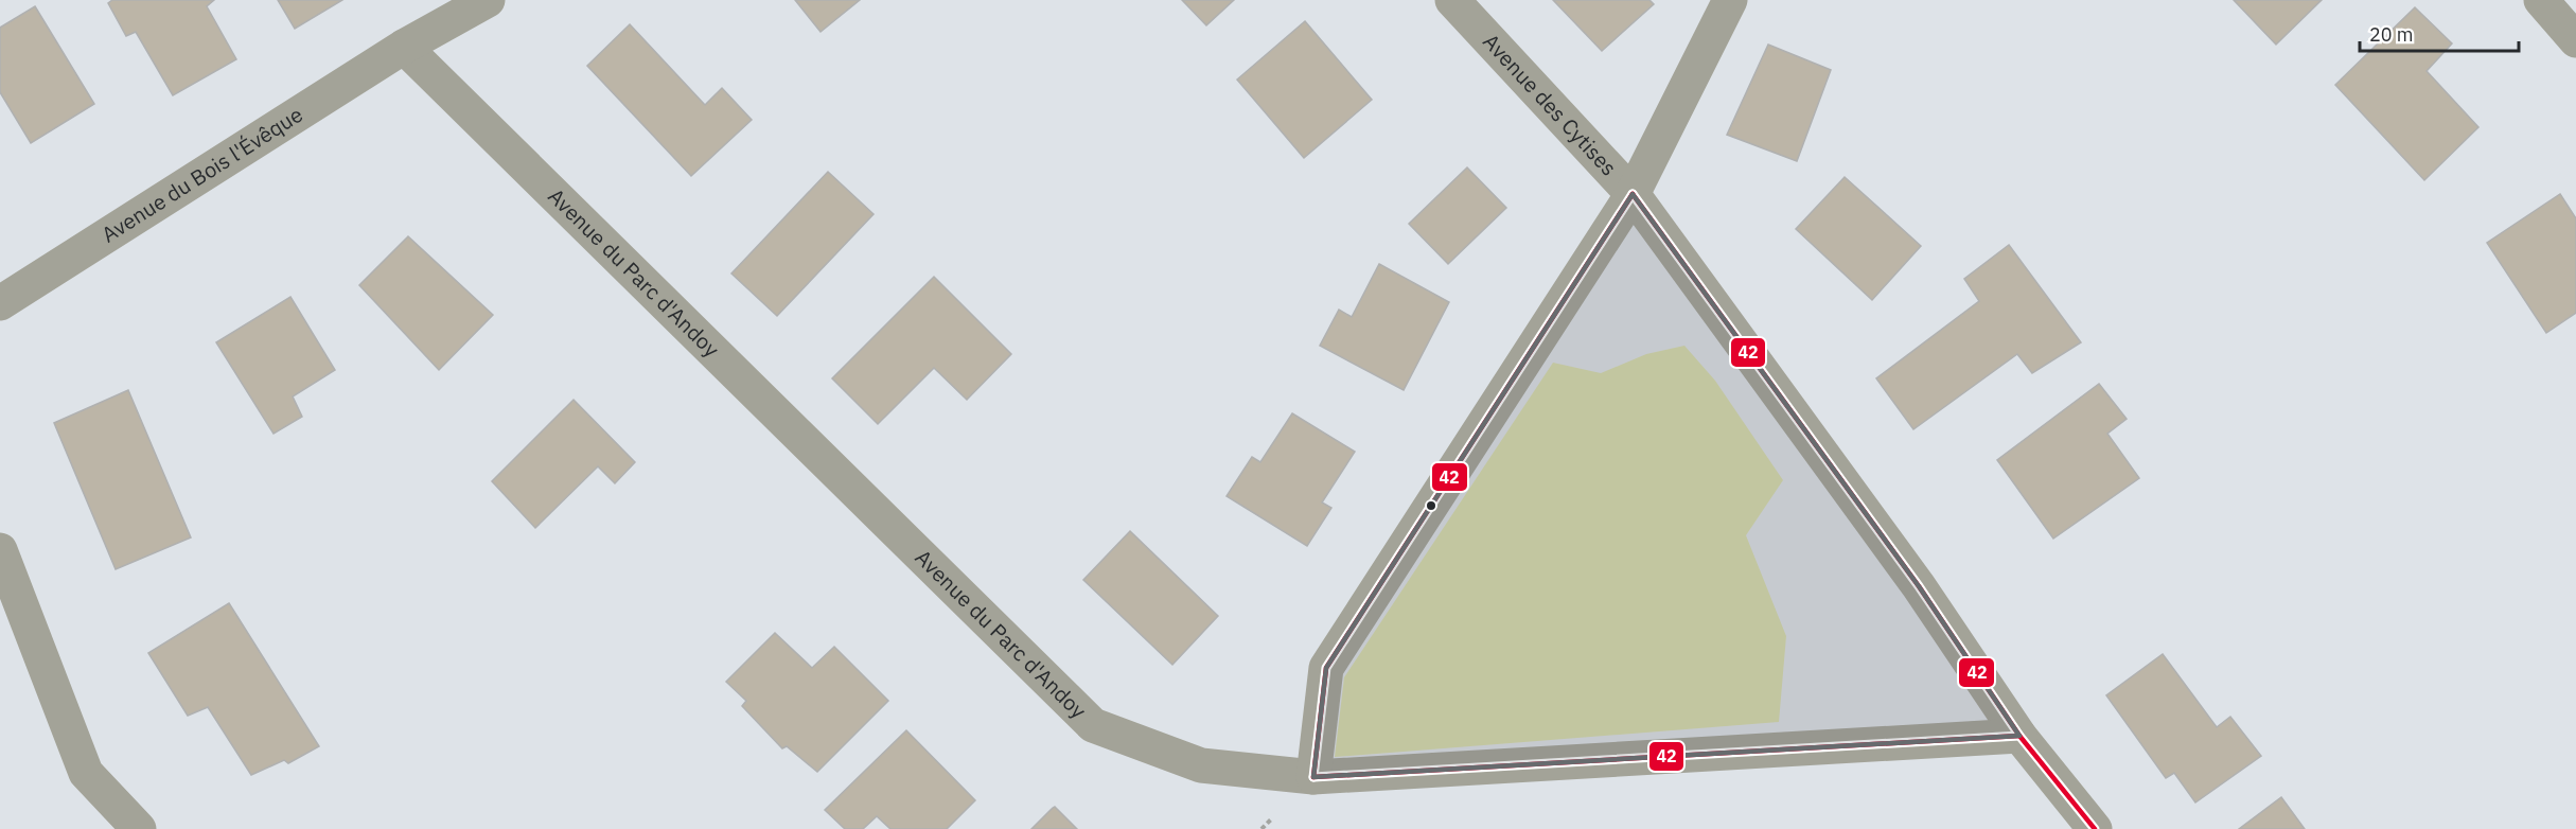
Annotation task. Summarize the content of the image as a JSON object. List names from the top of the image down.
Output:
{
  "streets": {
    "street": ["Avenue des Cytises", "Avenue du Bois l'Évêque", "Avenue du Parc d'Andoy"]
  },
  "crossings": [
    ["Avenue des Cytises", "Avenue du Parc d'Andoy"],
    ["Avenue du Bois l'Évêque", "Avenue du Parc d'Andoy"]
  ],
  "lines": ["transit line 42"],
  "scale_bar": "20 m"
}
